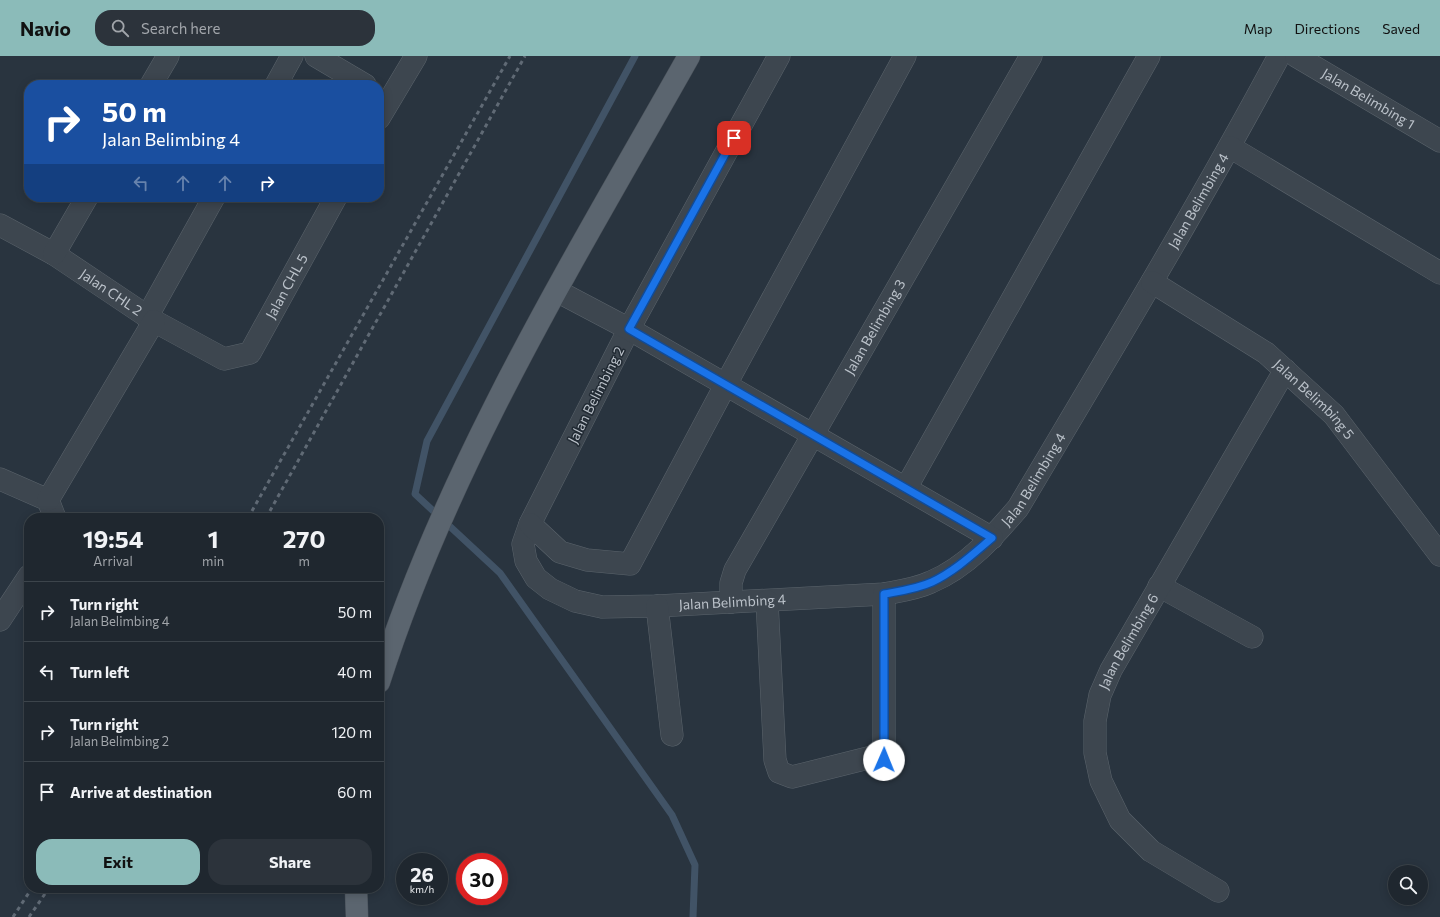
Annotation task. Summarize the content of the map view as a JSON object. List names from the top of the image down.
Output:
{
  "streets": {
    "street": [
      "Jalan Belimbing 1",
      "Jalan Belimbing 4",
      "Jalan CHL 5",
      "Jalan CHL 2",
      "Jalan Belimbing 3",
      "Jalan Belimbing 2",
      "Jalan Belimbing 5",
      "Jalan Belimbing 6"
    ]
  },
  "crossings": [
    ["Jalan Belimbing 4", "Jalan Belimbing 3"],
    ["Jalan Belimbing 4", "Jalan Belimbing 2"],
    ["Jalan Belimbing 4", "Jalan Belimbing 5"],
    ["Jalan CHL 5", "Jalan CHL 2"],
    ["Jalan Belimbing 5", "Jalan Belimbing 6"]
  ],
  "page": {
    "header": "Navio",
    "search": "Search here",
    "nav": ["Map", "Directions", "Saved"],
    "turn": ["50 m", "Jalan Belimbing 4"],
    "eta": [
      "19:54",
      "Arrival",
      "1",
      "min",
      "270",
      "m"
    ],
    "list": [
      {
        "name": "Turn right",
        "note": "Jalan Belimbing 4",
        "value": "50 m"
      },
      {
        "name": "Turn left",
        "value": "40 m"
      },
      {
        "name": "Turn right",
        "note": "Jalan Belimbing 2",
        "value": "120 m"
      },
      {
        "name": "Arrive at destination",
        "value": "60 m"
      }
    ],
    "buttons": ["Exit", "Share"],
    "speed": "26 km/h",
    "limit": "30"
  }
}
